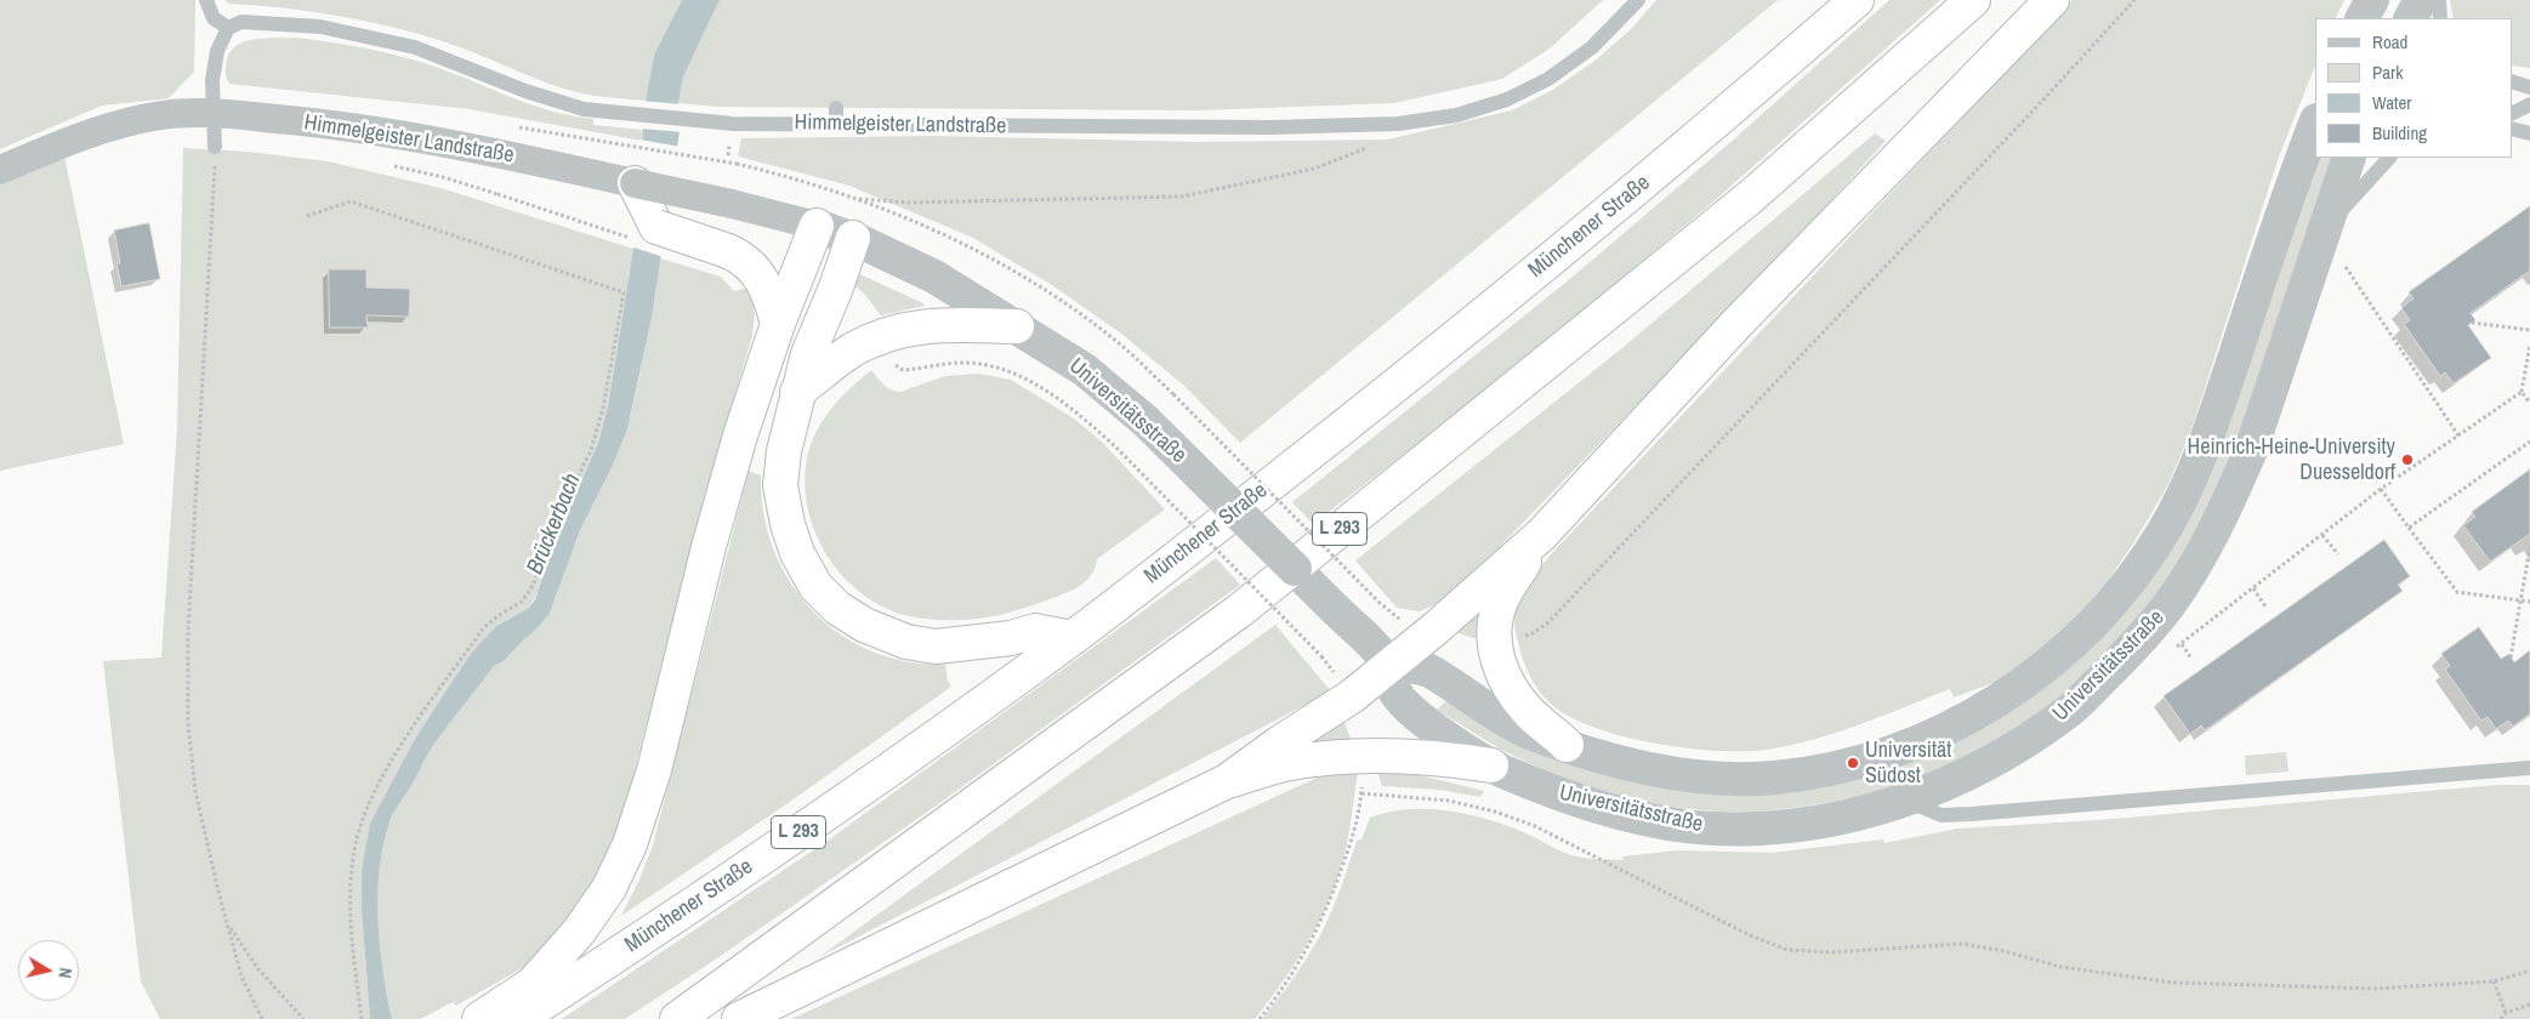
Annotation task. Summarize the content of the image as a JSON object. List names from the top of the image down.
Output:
{
  "streets": {
    "highway": ["Münchener Straße", "L 293"],
    "street": ["Himmelgeister Landstraße", "Universitätsstraße"]
  },
  "crossings": [
    ["Himmelgeister Landstraße", "Universitätsstraße"]
  ],
  "water": ["Brückerbach"],
  "places": ["Heinrich-Heine-University Duesseldorf", "Universität Südost"],
  "legend": [
    "Road",
    "Park",
    "Water",
    "Building"
  ],
  "north": "right"
}
